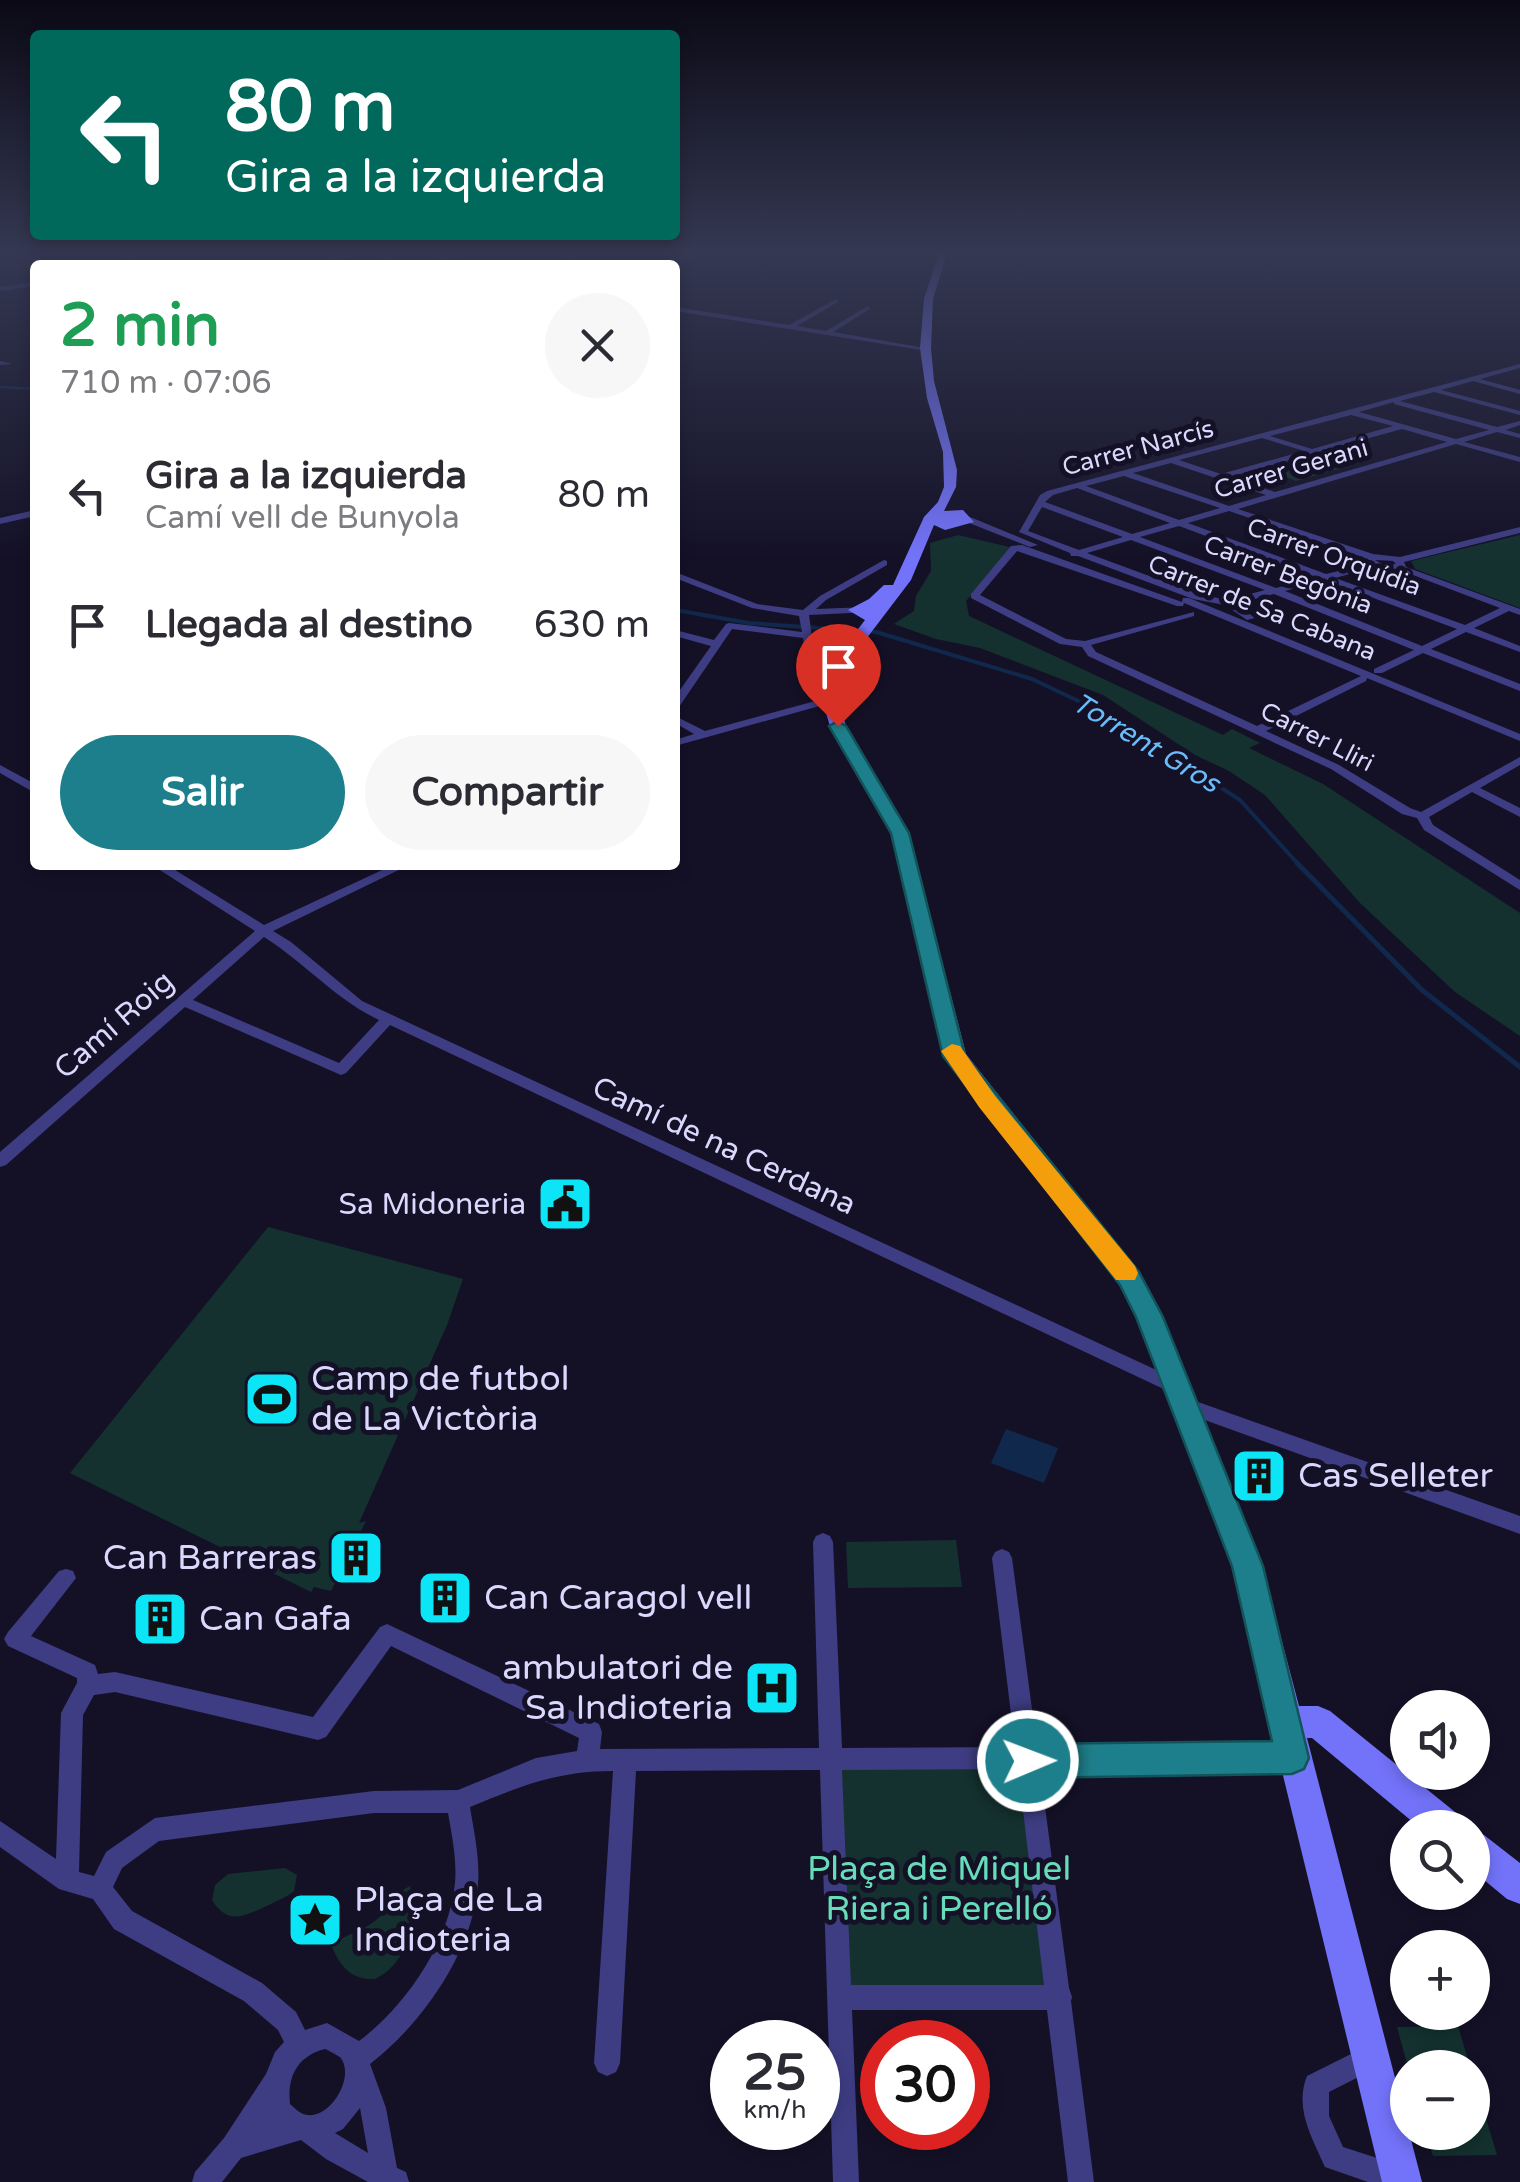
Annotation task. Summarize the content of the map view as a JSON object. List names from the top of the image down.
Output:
{
  "streets": {
    "street": [
      "Carrer Narcís",
      "Carrer Gerani",
      "Carrer Orquídia",
      "Carrer Begònia",
      "Carrer de Sa Cabana",
      "Carrer Lliri",
      "Camí Roig",
      "Camí de na Cerdana"
    ]
  },
  "crossings": [
    ["Carrer Narcís", "Carrer Gerani"],
    ["Carrer Narcís", "Carrer Orquídia"],
    ["Carrer Narcís", "Carrer Begònia"],
    ["Carrer Gerani", "Carrer Orquídia"],
    ["Carrer Gerani", "Carrer Begònia"],
    ["Carrer de Sa Cabana", "Carrer Lliri"],
    ["Camí Roig", "Camí de na Cerdana"]
  ],
  "water": ["Torrent Gros"],
  "parks": ["Plaça de Miquel Riera i Perelló"],
  "places": {
    "public building": ["Sa Midoneria"],
    "sports": ["Camp de futbol de La Victòria"],
    "building": [
      "Cas Selleter",
      "Can Barreras",
      "Can Caragol vell",
      "Can Gafa"
    ],
    "hospital": ["ambulatori de Sa Indioteria"],
    "place": ["Plaça de La Indioteria"]
  },
  "page": {
    "turn": ["80 m", "Gira a la izquierda"],
    "heading": ["2 min", "710 m · 07:06"],
    "list": [
      {
        "name": "Gira a la izquierda",
        "note": "Camí vell de Bunyola",
        "value": "80 m"
      },
      {
        "name": "Llegada al destino",
        "value": "630 m"
      }
    ],
    "buttons": ["Salir", "Compartir"],
    "map_buttons": ["+", "−"],
    "speed": "25 km/h",
    "limit": "30"
  }
}
